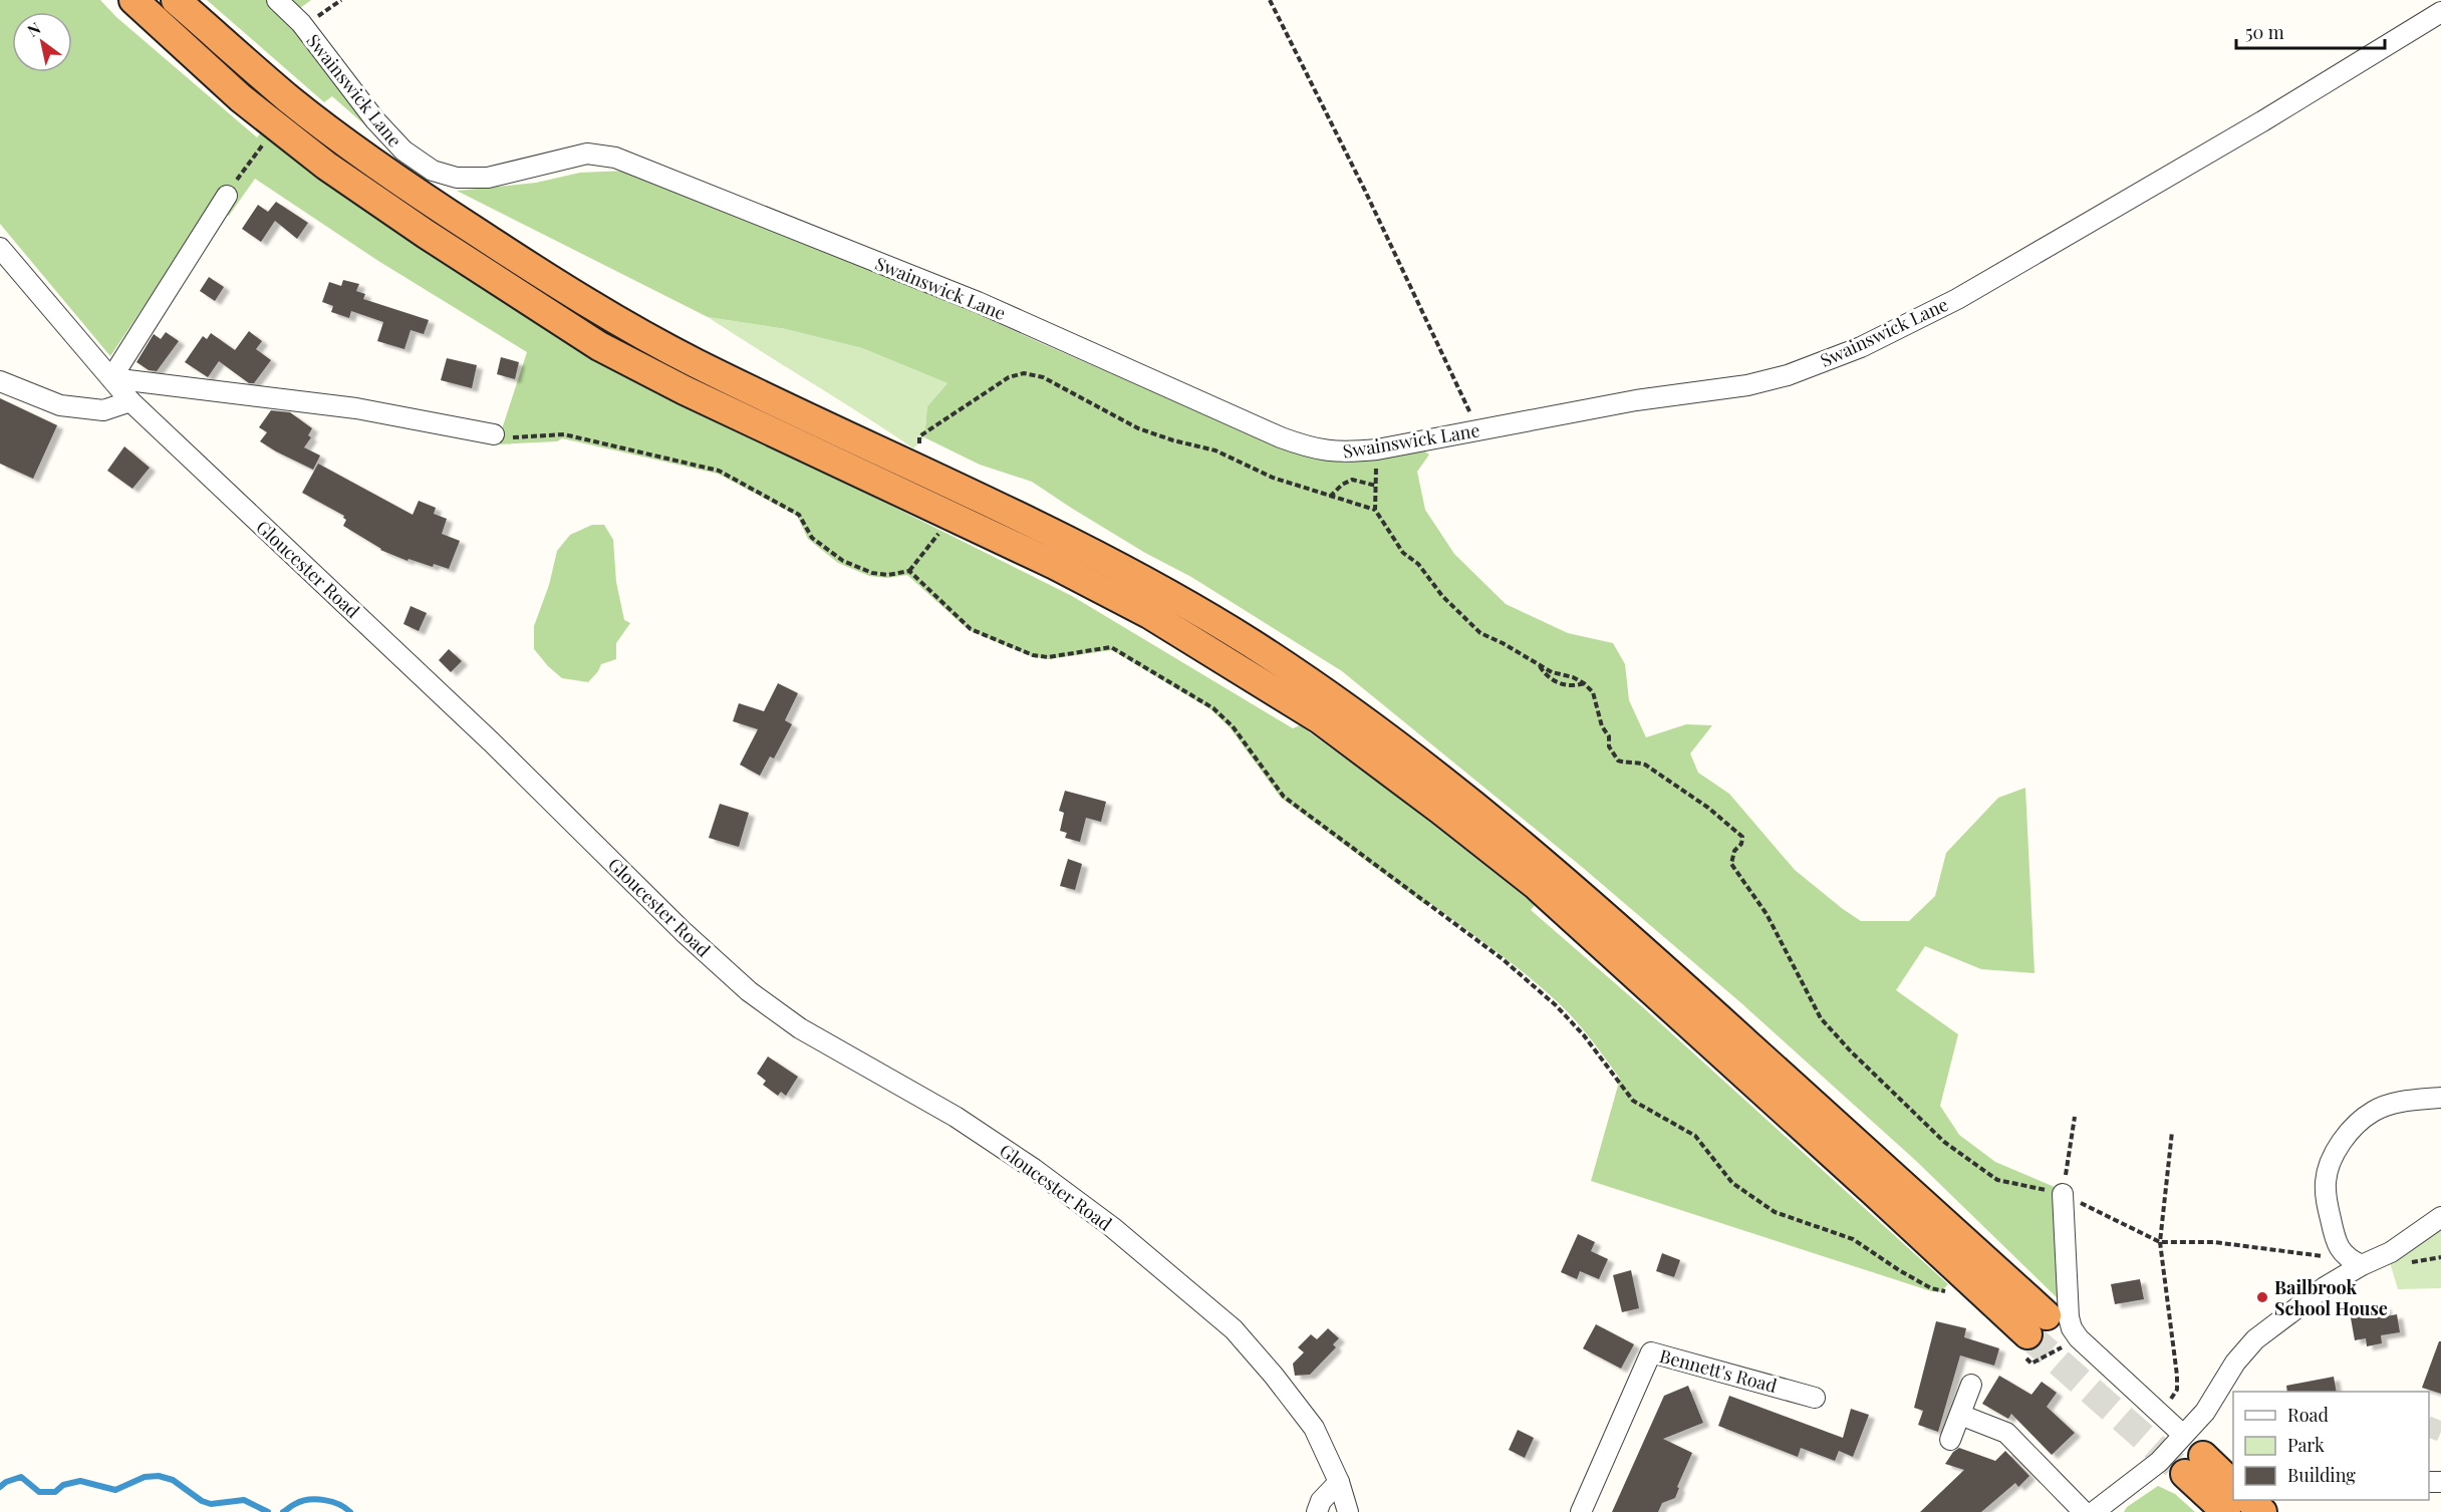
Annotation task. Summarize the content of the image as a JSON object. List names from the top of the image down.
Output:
{
  "streets": {
    "street": ["Swainswick Lane", "Gloucester Road", "Bennett's Road"]
  },
  "places": ["Bailbrook School House"],
  "legend": ["Road", "Park", "Building"],
  "scale_bar": "50 m",
  "north": "top left"
}
